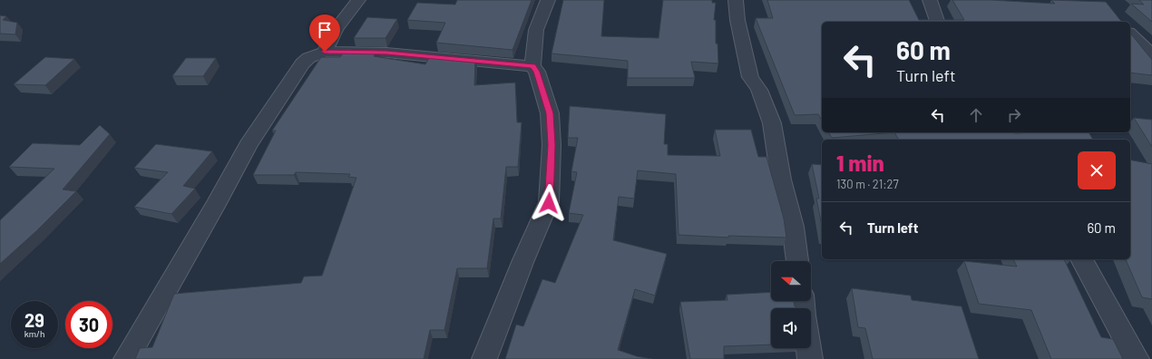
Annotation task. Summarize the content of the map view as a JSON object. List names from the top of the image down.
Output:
{
  "north": "left",
  "page": {
    "turn": ["60 m", "Turn left"],
    "heading": ["1 min", "130 m · 21:27"],
    "list": [
      {
        "name": "Turn left",
        "value": "60 m"
      }
    ],
    "speed": "29 km/h",
    "limit": "30"
  }
}
